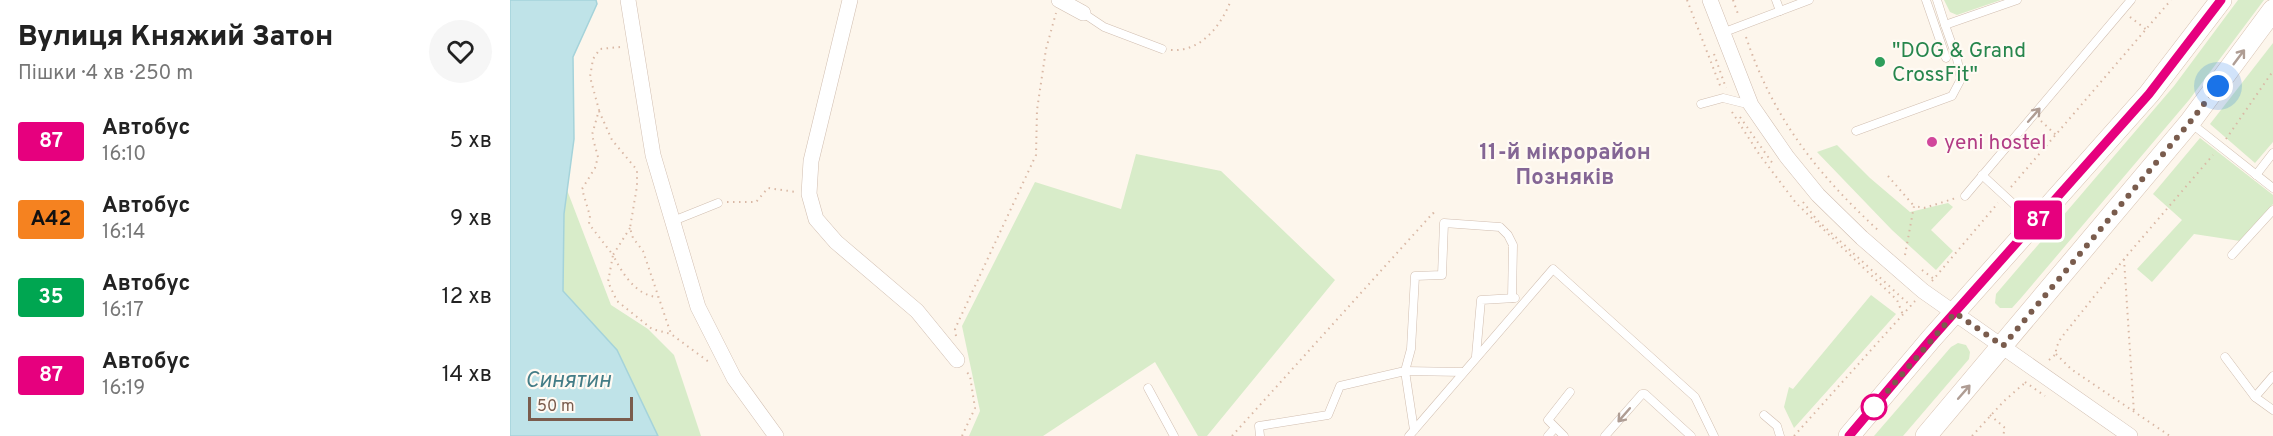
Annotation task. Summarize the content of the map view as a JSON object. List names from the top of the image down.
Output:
{
  "districts": ["11-й мікрорайон Позняків"],
  "water": ["Синятин"],
  "places": ["\"DOG & Grand CrossFit\"", "yeni hostel"],
  "lines": ["bus line 87"],
  "scale_bar": "50 m",
  "page": {
    "heading": ["Вулиця Княжий Затон", "Пішки · 4 хв · 250 m"],
    "on_map": "87",
    "list": [
      {
        "mark": "87",
        "name": "Автобус",
        "note": "16:10",
        "value": "5 хв"
      },
      {
        "mark": "А42",
        "name": "Автобус",
        "note": "16:14",
        "value": "9 хв"
      },
      {
        "mark": "35",
        "name": "Автобус",
        "note": "16:17",
        "value": "12 хв"
      },
      {
        "mark": "87",
        "name": "Автобус",
        "note": "16:19",
        "value": "14 хв"
      }
    ],
    "scale": "50 m"
  }
}
